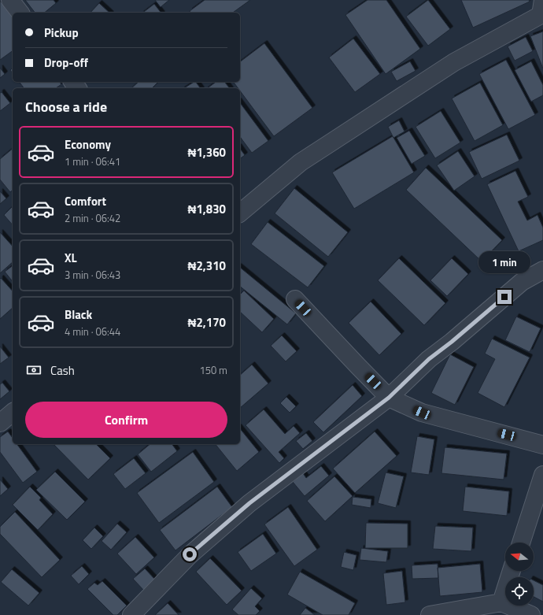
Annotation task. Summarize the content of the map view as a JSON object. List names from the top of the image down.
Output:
{
  "north": "left",
  "page": {
    "banner": ["Pickup", "Drop-off"],
    "heading": "Choose a ride",
    "list": [
      {
        "name": "Economy",
        "note": "1 min · 06:41",
        "value": "₦1,360"
      },
      {
        "name": "Comfort",
        "note": "2 min · 06:42",
        "value": "₦1,830"
      },
      {
        "name": "XL",
        "note": "3 min · 06:43",
        "value": "₦2,310"
      },
      {
        "name": "Black",
        "note": "4 min · 06:44",
        "value": "₦2,170"
      }
    ],
    "bubble": "1 min",
    "pay": ["Cash", "150 m"],
    "buttons": "Confirm"
  }
}
